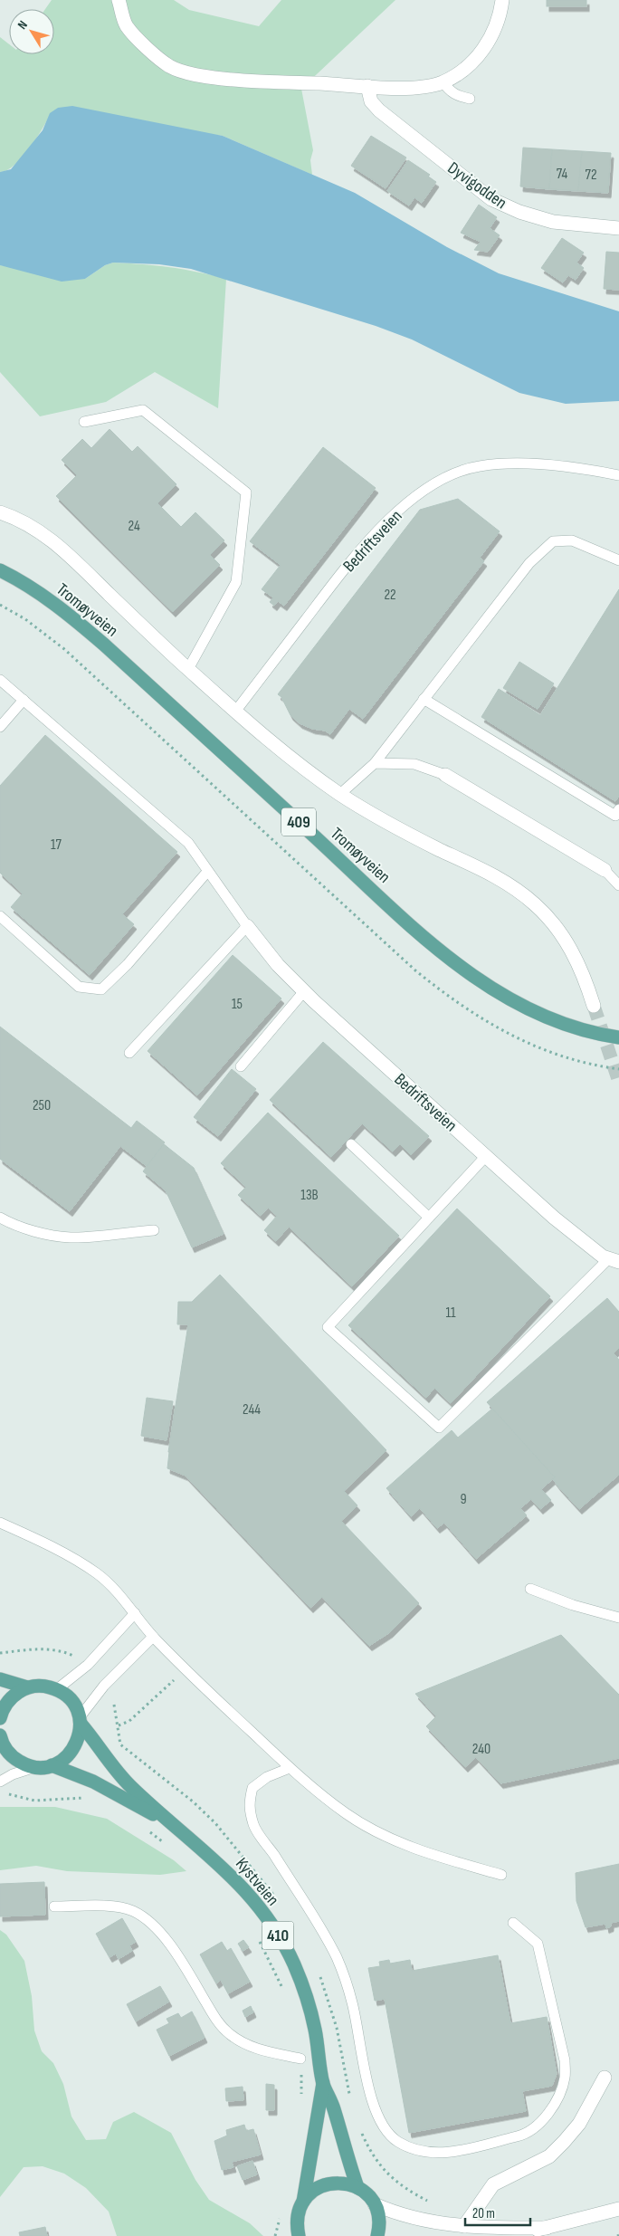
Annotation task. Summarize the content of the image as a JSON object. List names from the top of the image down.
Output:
{
  "streets": {
    "main road": [
      "Tromøyveien",
      "409",
      "Kystveien",
      "410"
    ],
    "street": ["Dyvigodden", "Bedriftsveien"]
  },
  "crossings": [
    ["Kystveien", "410"]
  ],
  "house_numbers": [
    "74",
    "72",
    "24",
    "22",
    "17",
    "15",
    "250",
    "13B",
    "11",
    "244",
    "9",
    "240"
  ],
  "scale_bar": "20 m",
  "north": "top left"
}
